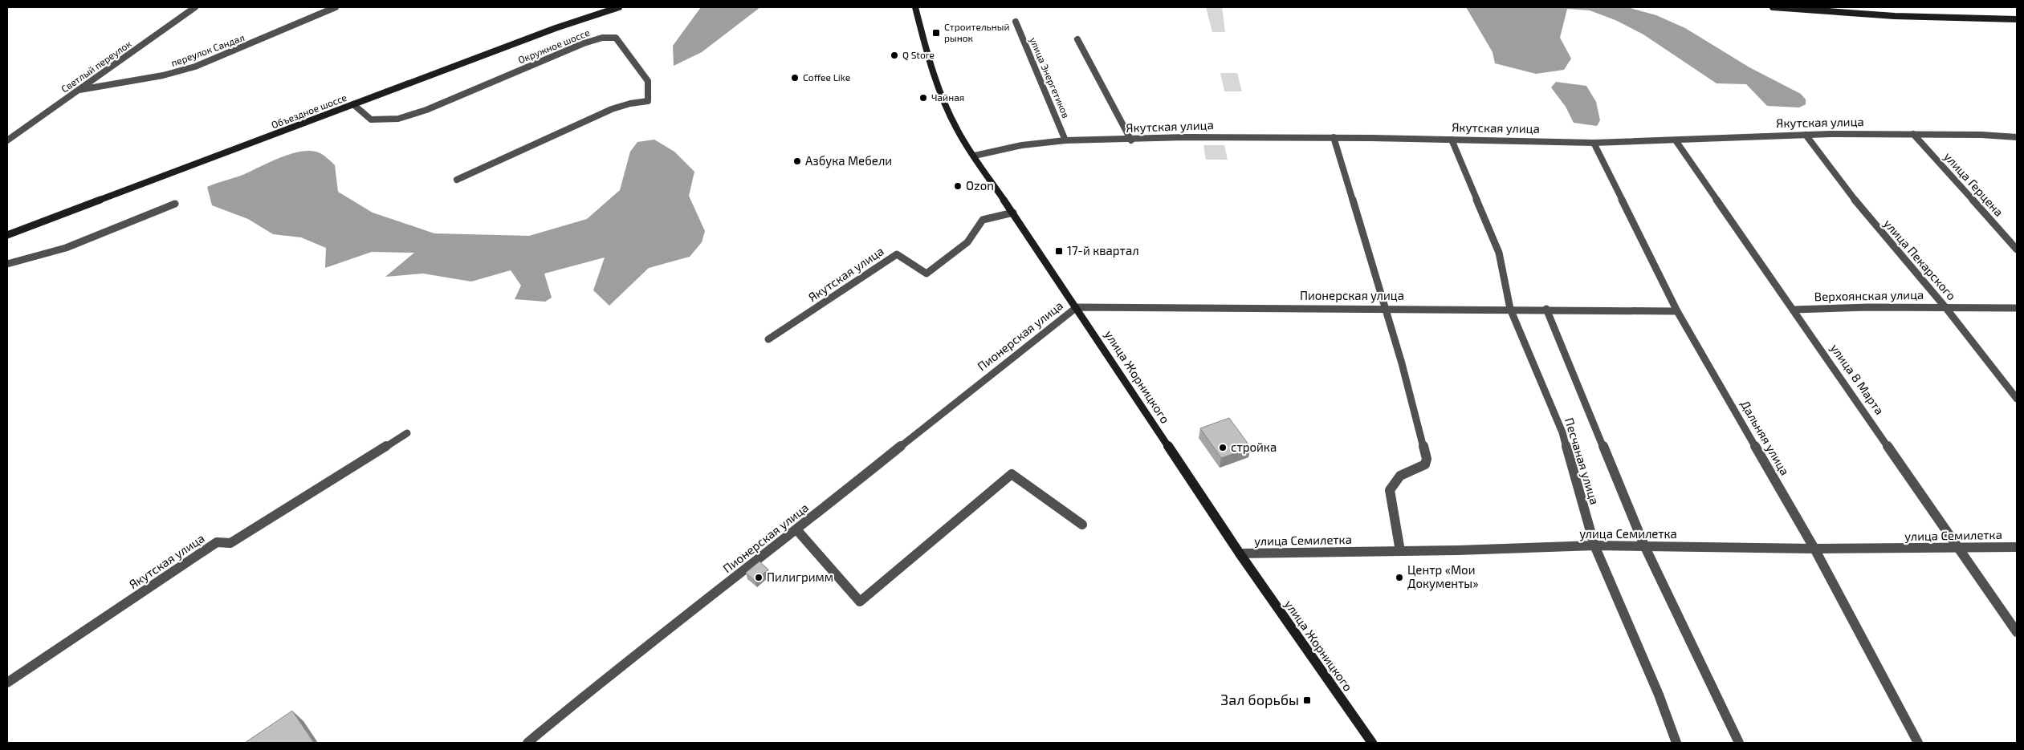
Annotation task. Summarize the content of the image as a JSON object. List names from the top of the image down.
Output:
{
  "streets": {
    "main road": ["Объездное шоссе", "улица Жорницкого"],
    "street": [
      "Окружное шоссе",
      "переулок Сандал",
      "Светлый переулок",
      "улица Энергетиков",
      "Якутская улица",
      "улица Герцена",
      "улица Пекарского",
      "Пионерская улица",
      "Верхоянская улица",
      "улица 8 Марта",
      "Дальняя улица",
      "Песчаная улица",
      "улица Семилетка"
    ]
  },
  "crossings": [
    ["Окружное шоссе", "Объездное шоссе"],
    ["переулок Сандал", "Светлый переулок"],
    ["улица Энергетиков", "Якутская улица"],
    ["Якутская улица", "улица Герцена"],
    ["Якутская улица", "улица Пекарского"],
    ["Якутская улица", "улица Жорницкого"],
    ["Якутская улица", "улица 8 Марта"],
    ["Якутская улица", "Дальняя улица"],
    ["Якутская улица", "Песчаная улица"],
    ["улица Пекарского", "Верхоянская улица"],
    ["Пионерская улица", "улица Жорницкого"],
    ["Пионерская улица", "Дальняя улица"],
    ["Пионерская улица", "Песчаная улица"],
    ["Верхоянская улица", "улица 8 Марта"],
    ["улица Жорницкого", "улица Семилетка"],
    ["улица 8 Марта", "улица Семилетка"],
    ["Дальняя улица", "улица Семилетка"],
    ["Песчаная улица", "улица Семилетка"]
  ],
  "places": {
    "transit": ["Строительный рынок", "17-й квартал", "Зал борьбы"],
    "other": [
      "Q Store",
      "Coffee Like",
      "Чайная",
      "Азбука Мебели",
      "Ozon",
      "стройка",
      "Пилигримм",
      "Центр «Мои Документы»"
    ]
  }
}
